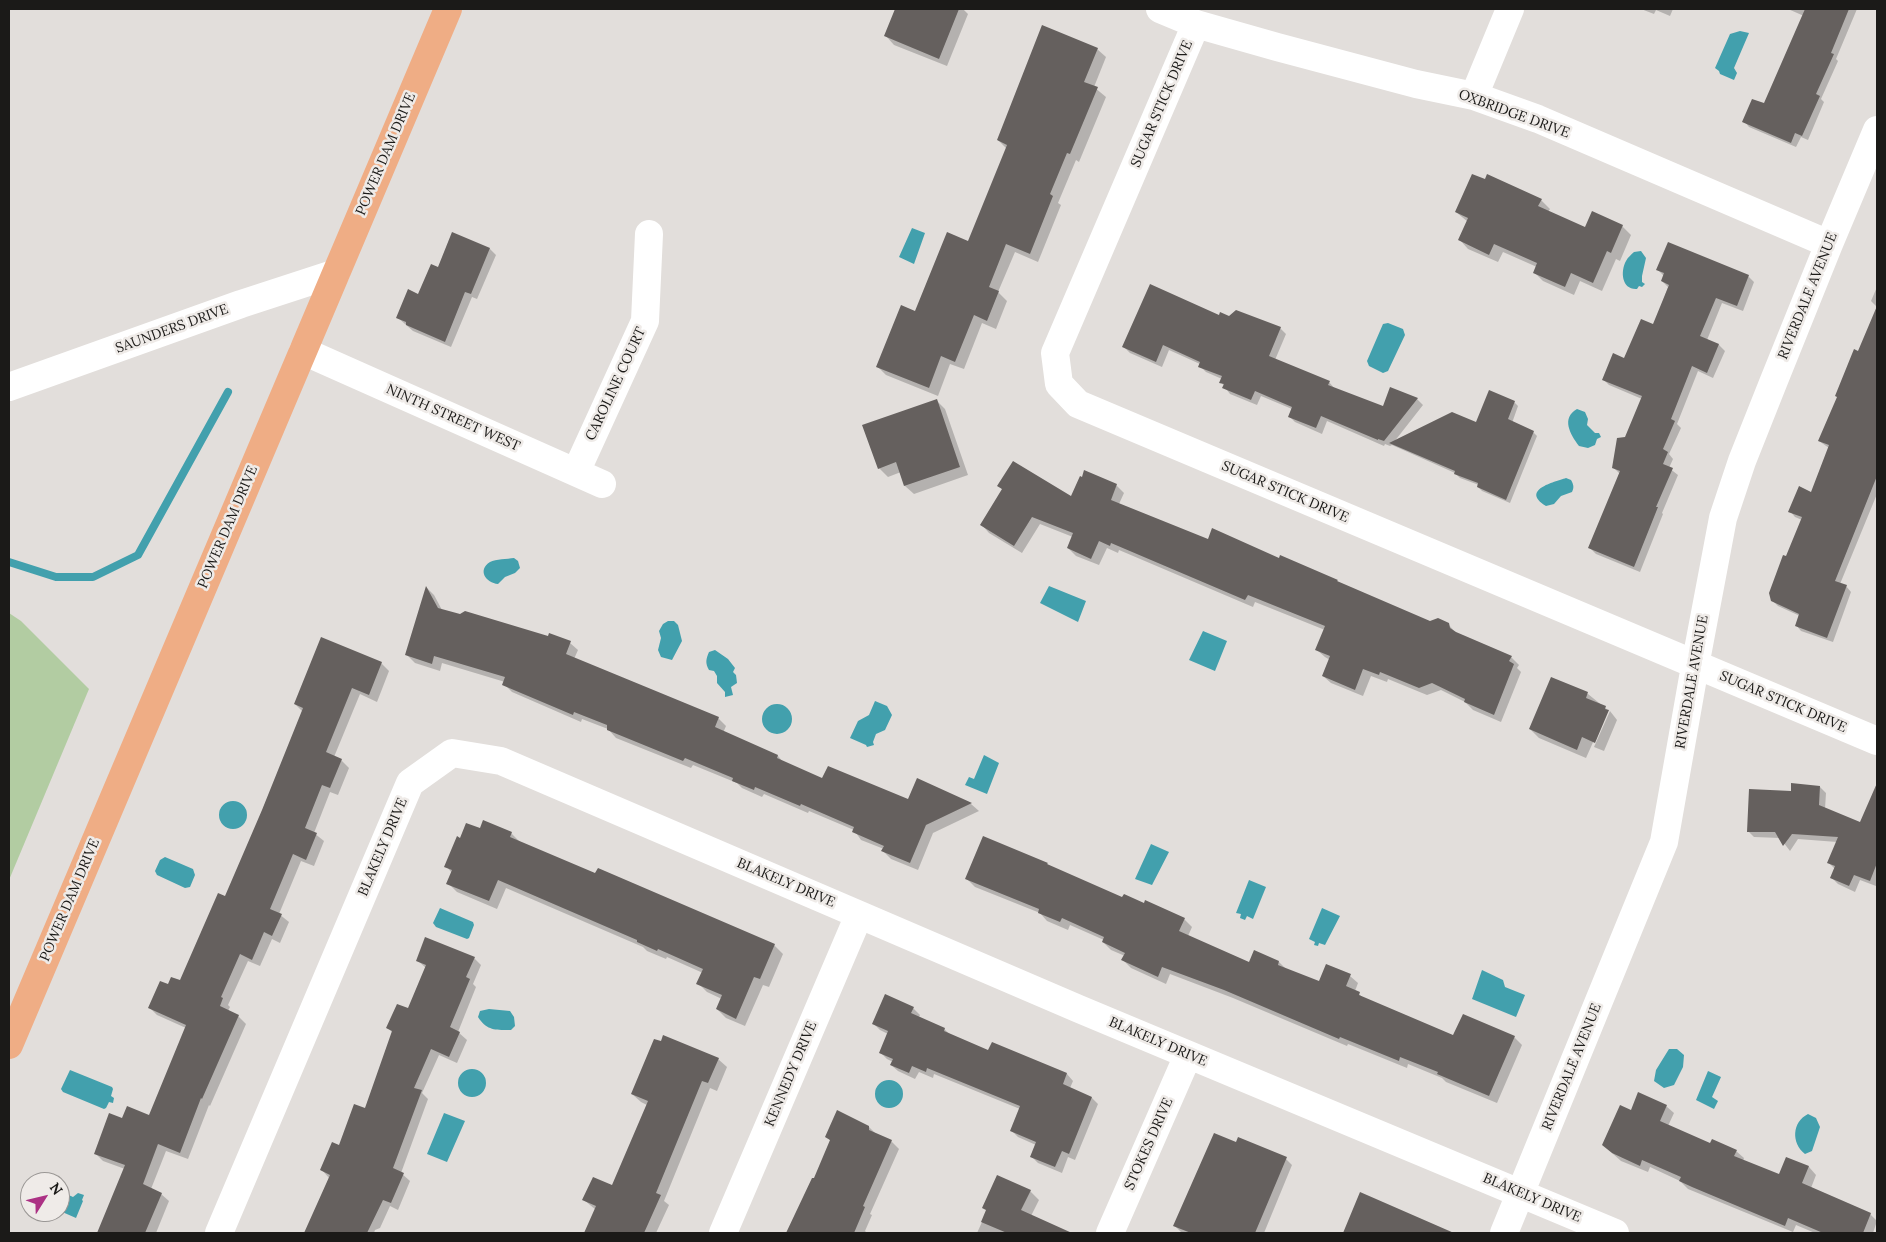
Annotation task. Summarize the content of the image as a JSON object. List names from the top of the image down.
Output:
{
  "streets": {
    "main road": ["POWER DAM DRIVE"],
    "street": [
      "SUGAR STICK DRIVE",
      "OXBRIDGE DRIVE",
      "RIVERDALE AVENUE",
      "SAUNDERS DRIVE",
      "CAROLINE COURT",
      "NINTH STREET WEST",
      "BLAKELY DRIVE",
      "KENNEDY DRIVE",
      "STOKES DRIVE"
    ]
  },
  "crossings": [
    ["SUGAR STICK DRIVE", "OXBRIDGE DRIVE"],
    ["SUGAR STICK DRIVE", "RIVERDALE AVENUE"],
    ["OXBRIDGE DRIVE", "RIVERDALE AVENUE"],
    ["POWER DAM DRIVE", "SAUNDERS DRIVE"],
    ["POWER DAM DRIVE", "NINTH STREET WEST"],
    ["RIVERDALE AVENUE", "BLAKELY DRIVE"],
    ["CAROLINE COURT", "NINTH STREET WEST"],
    ["BLAKELY DRIVE", "KENNEDY DRIVE"],
    ["BLAKELY DRIVE", "STOKES DRIVE"]
  ],
  "north": "top right"
}
